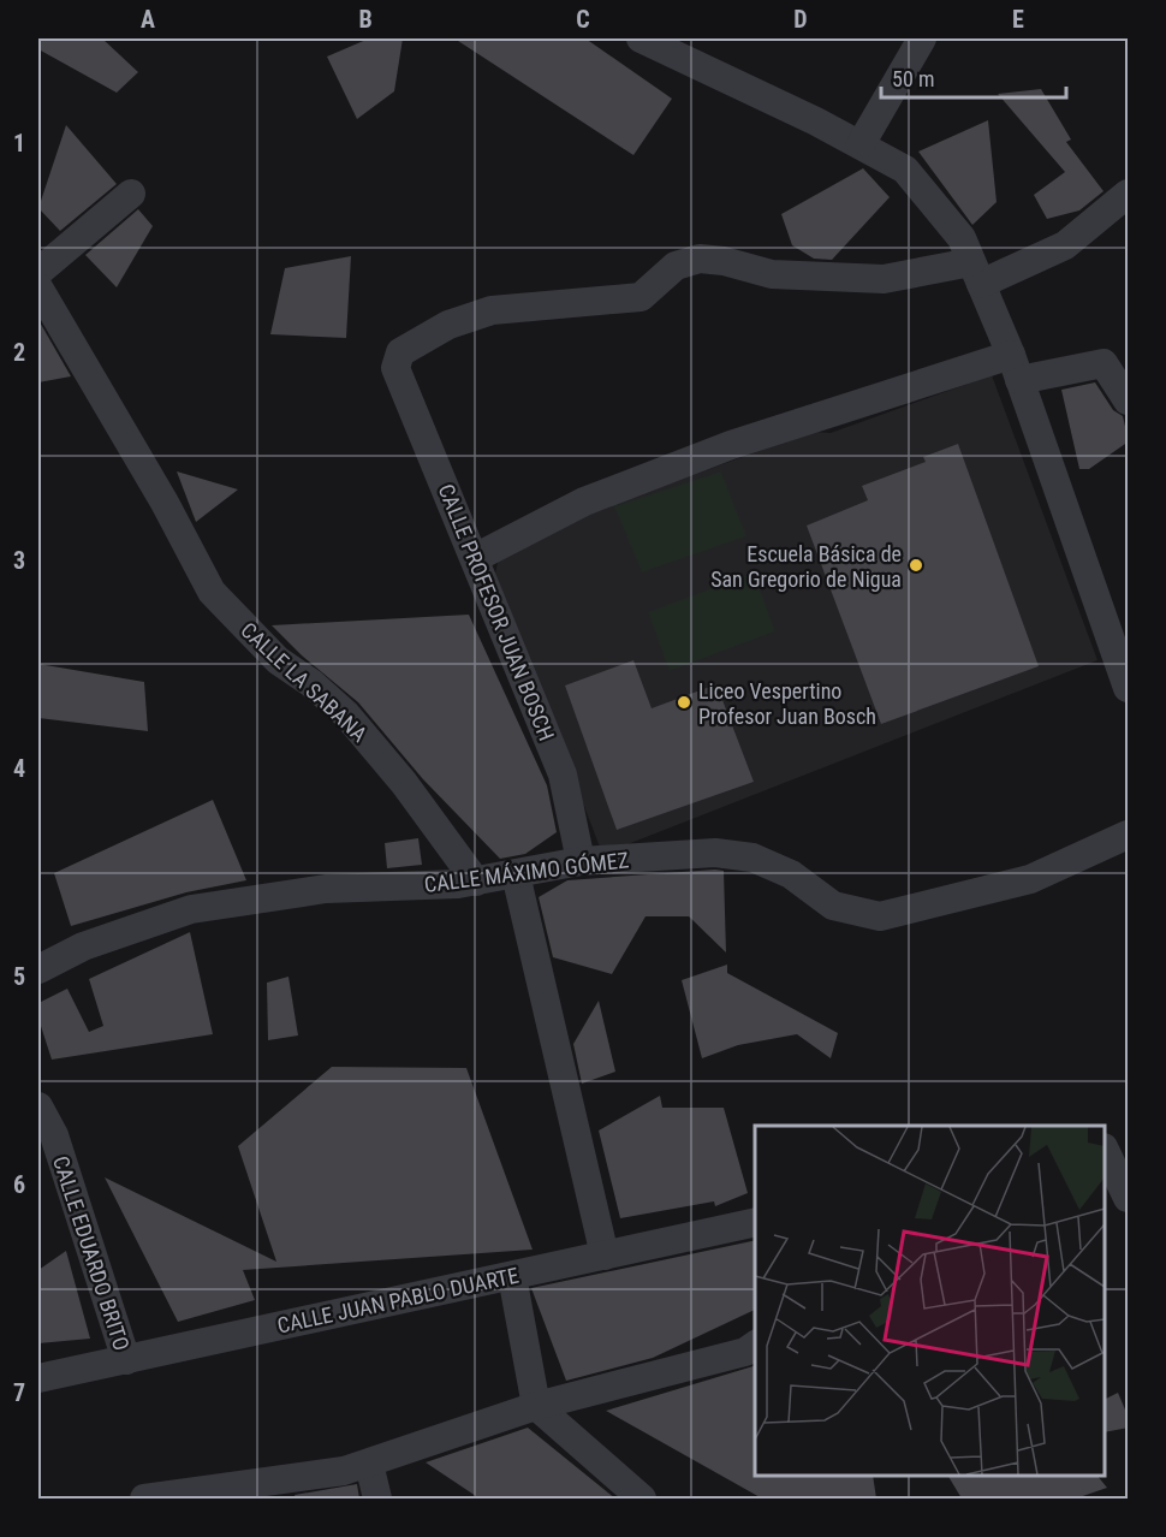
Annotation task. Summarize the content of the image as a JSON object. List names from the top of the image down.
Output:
{
  "streets": {
    "street": [
      "CALLE PROFESOR JUAN BOSCH",
      "CALLE LA SABANA",
      "CALLE MÁXIMO GÓMEZ",
      "CALLE EDUARDO BRITO",
      "CALLE JUAN PABLO DUARTE"
    ]
  },
  "crossings": [
    ["CALLE PROFESOR JUAN BOSCH", "CALLE MÁXIMO GÓMEZ"],
    ["CALLE LA SABANA", "CALLE MÁXIMO GÓMEZ"],
    ["CALLE EDUARDO BRITO", "CALLE JUAN PABLO DUARTE"]
  ],
  "places": ["Escuela Básica de San Gregorio de Nigua", "Liceo Vespertino Profesor Juan Bosch"],
  "scale_bar": "50 m",
  "grid": {
    "columns": [
      "A",
      "B",
      "C",
      "D",
      "E"
    ],
    "rows": [
      "1",
      "2",
      "3",
      "4",
      "5",
      "6",
      "7"
    ]
  }
}
